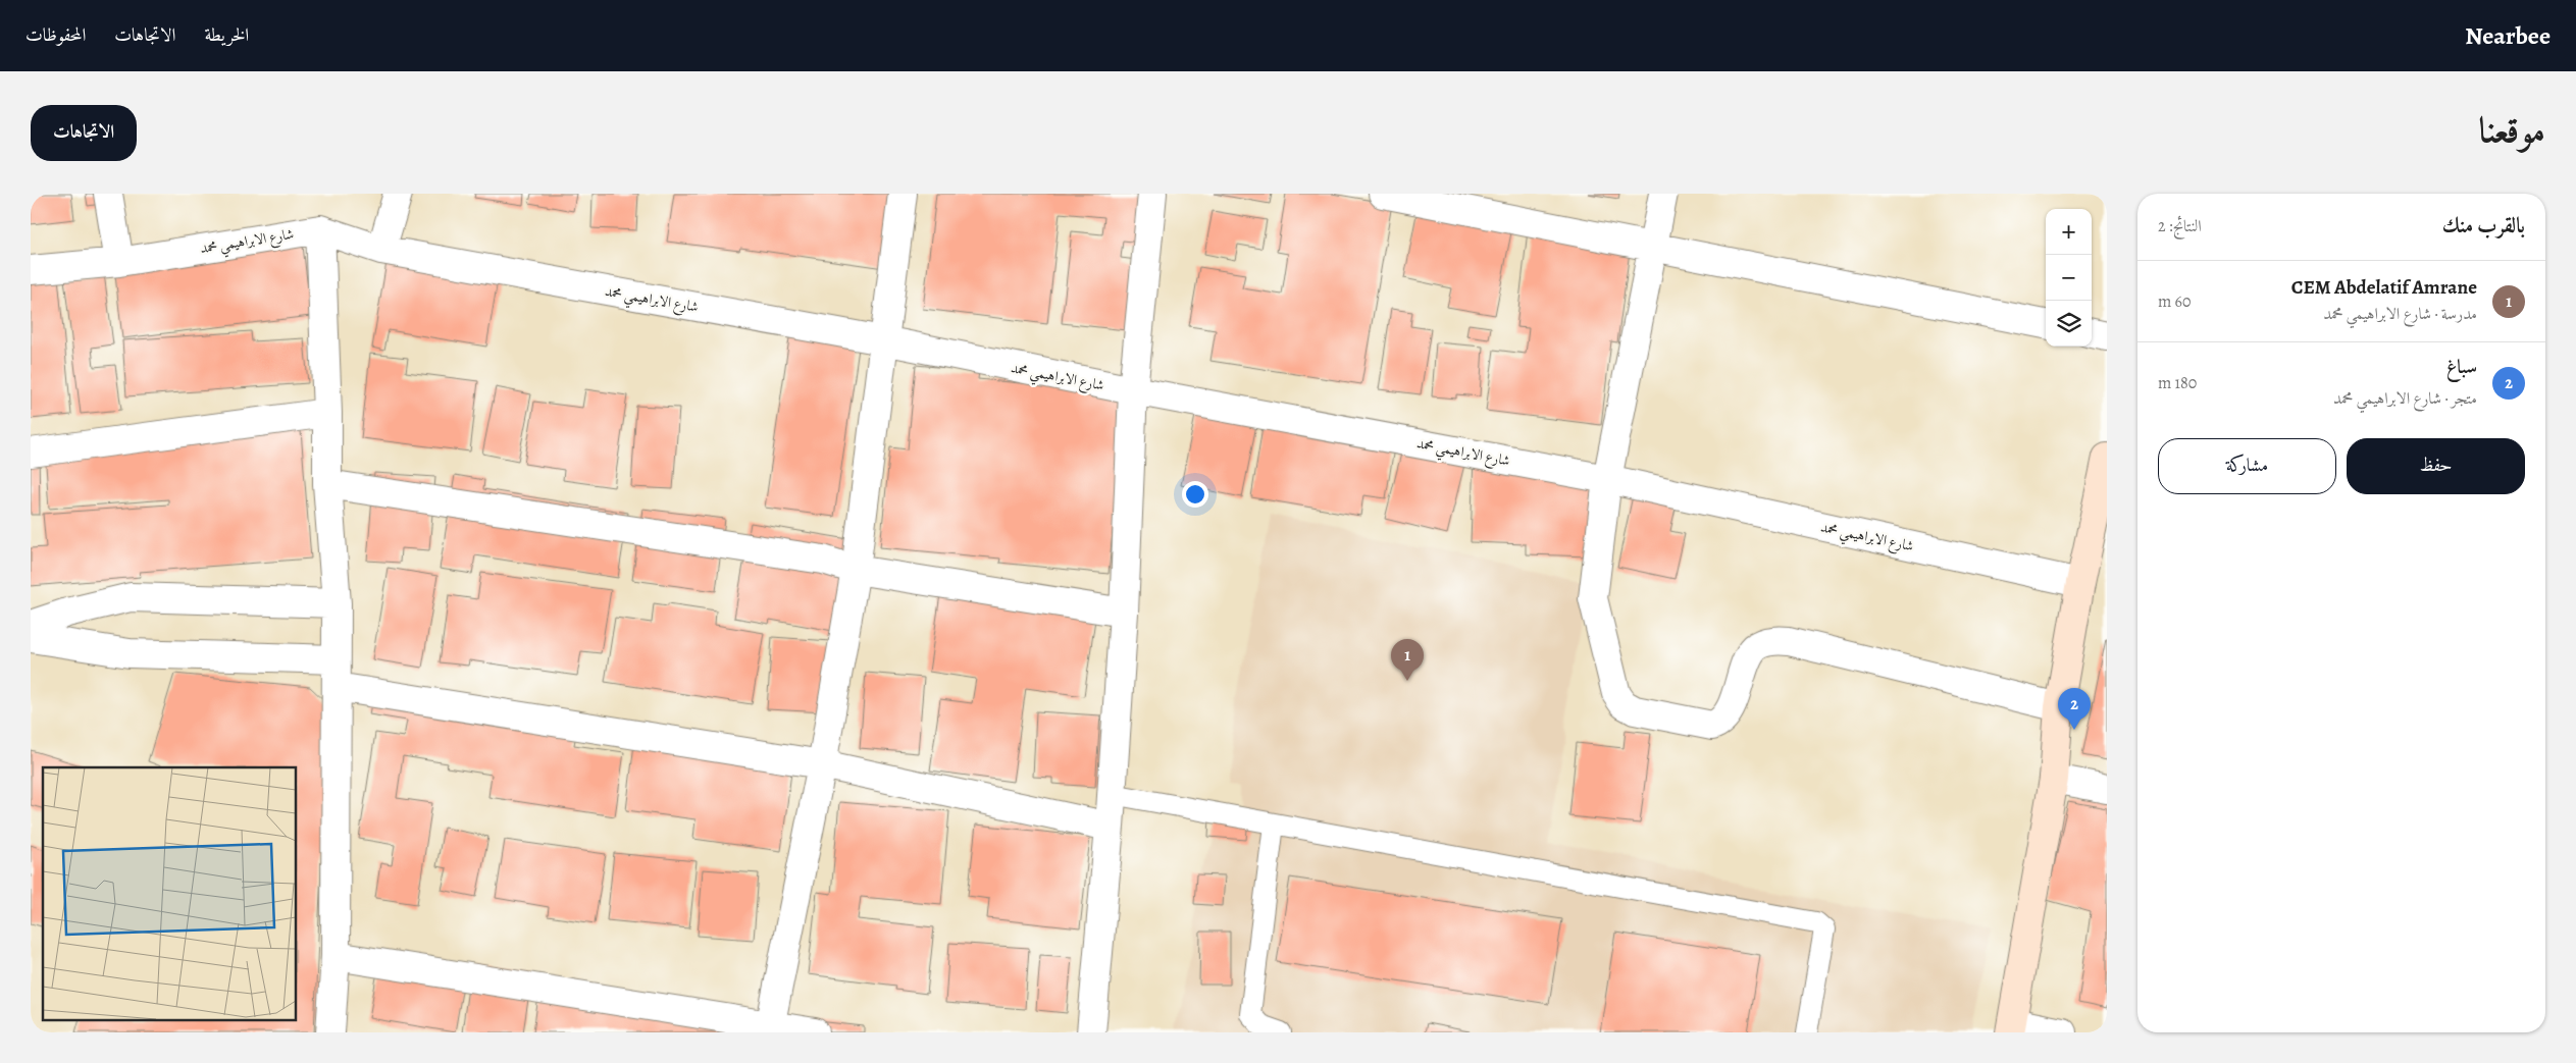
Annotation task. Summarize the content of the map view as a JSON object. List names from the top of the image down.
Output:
{
  "streets": {
    "street": ["شارع الابراهيمي محمد"]
  },
  "page": {
    "header": "Nearbee",
    "nav": ["الخريطة", "الاتجاهات", "المحفوظات"],
    "title": "موقعنا",
    "buttons": [
      "الاتجاهات",
      ["حفظ", "مشاركة"]
    ],
    "heading": ["بالقرب منك", "النتائج: 2"],
    "map_buttons": ["+", "−"],
    "list": [
      {
        "mark": "1",
        "name": "CEM Abdelatif Amrane",
        "note": "مدرسة · شارع الابراهيمي محمد",
        "value": "60 m"
      },
      {
        "mark": "2",
        "name": "سباغ",
        "note": "متجر · شارع الابراهيمي محمد",
        "value": "180 m"
      }
    ],
    "pins": ["1", "2"]
  }
}
